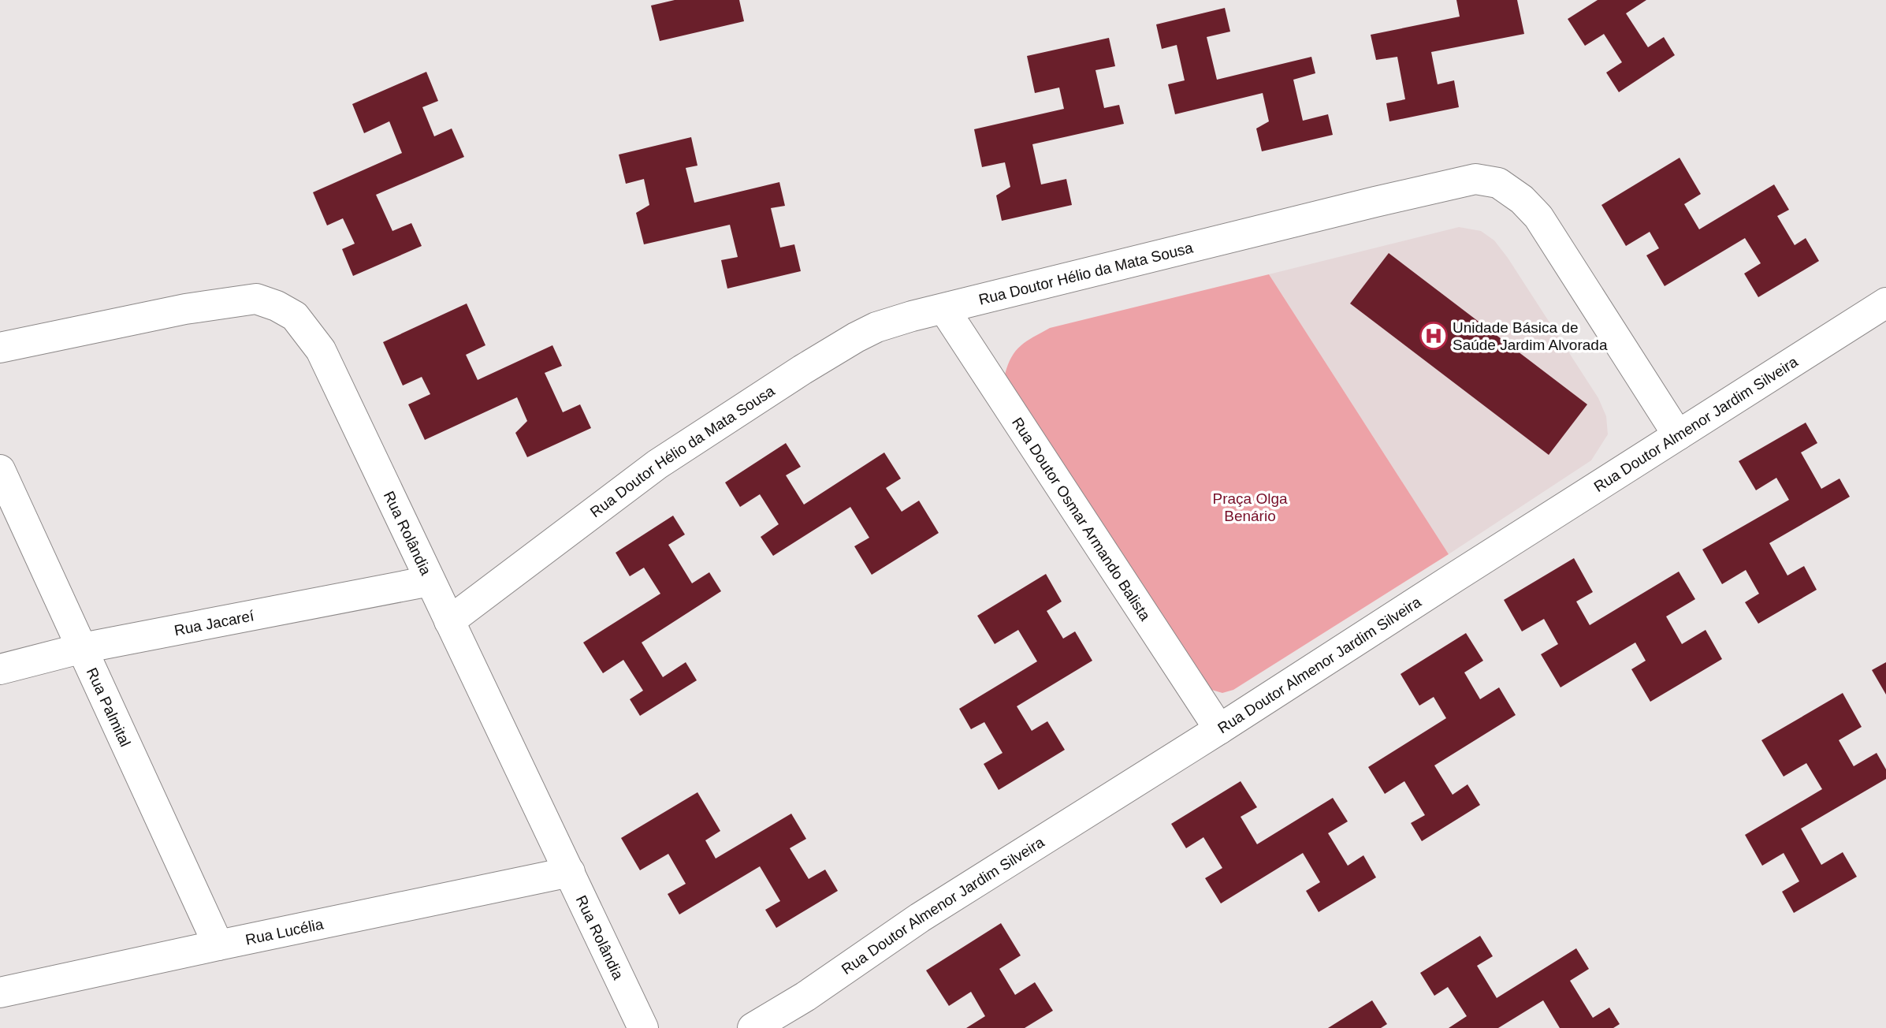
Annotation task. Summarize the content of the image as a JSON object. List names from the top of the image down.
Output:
{
  "streets": {
    "street": [
      "Rua Doutor Hélio da Mata Sousa",
      "Rua Doutor Almenor Jardim Silveira",
      "Rua Doutor Osmar Armando Balista",
      "Rua Rolândia",
      "Rua Jacareí",
      "Rua Palmital",
      "Rua Lucélia"
    ]
  },
  "crossings": [
    ["Rua Doutor Hélio da Mata Sousa", "Rua Doutor Almenor Jardim Silveira"],
    ["Rua Doutor Hélio da Mata Sousa", "Rua Doutor Osmar Armando Balista"],
    ["Rua Doutor Hélio da Mata Sousa", "Rua Rolândia"],
    ["Rua Doutor Almenor Jardim Silveira", "Rua Doutor Osmar Armando Balista"],
    ["Rua Rolândia", "Rua Jacareí"],
    ["Rua Rolândia", "Rua Lucélia"],
    ["Rua Jacareí", "Rua Palmital"],
    ["Rua Palmital", "Rua Lucélia"]
  ],
  "parks": ["Praça Olga Benário"],
  "places": {
    "hospital": ["Unidade Básica de Saúde Jardim Alvorada"]
  }
}
